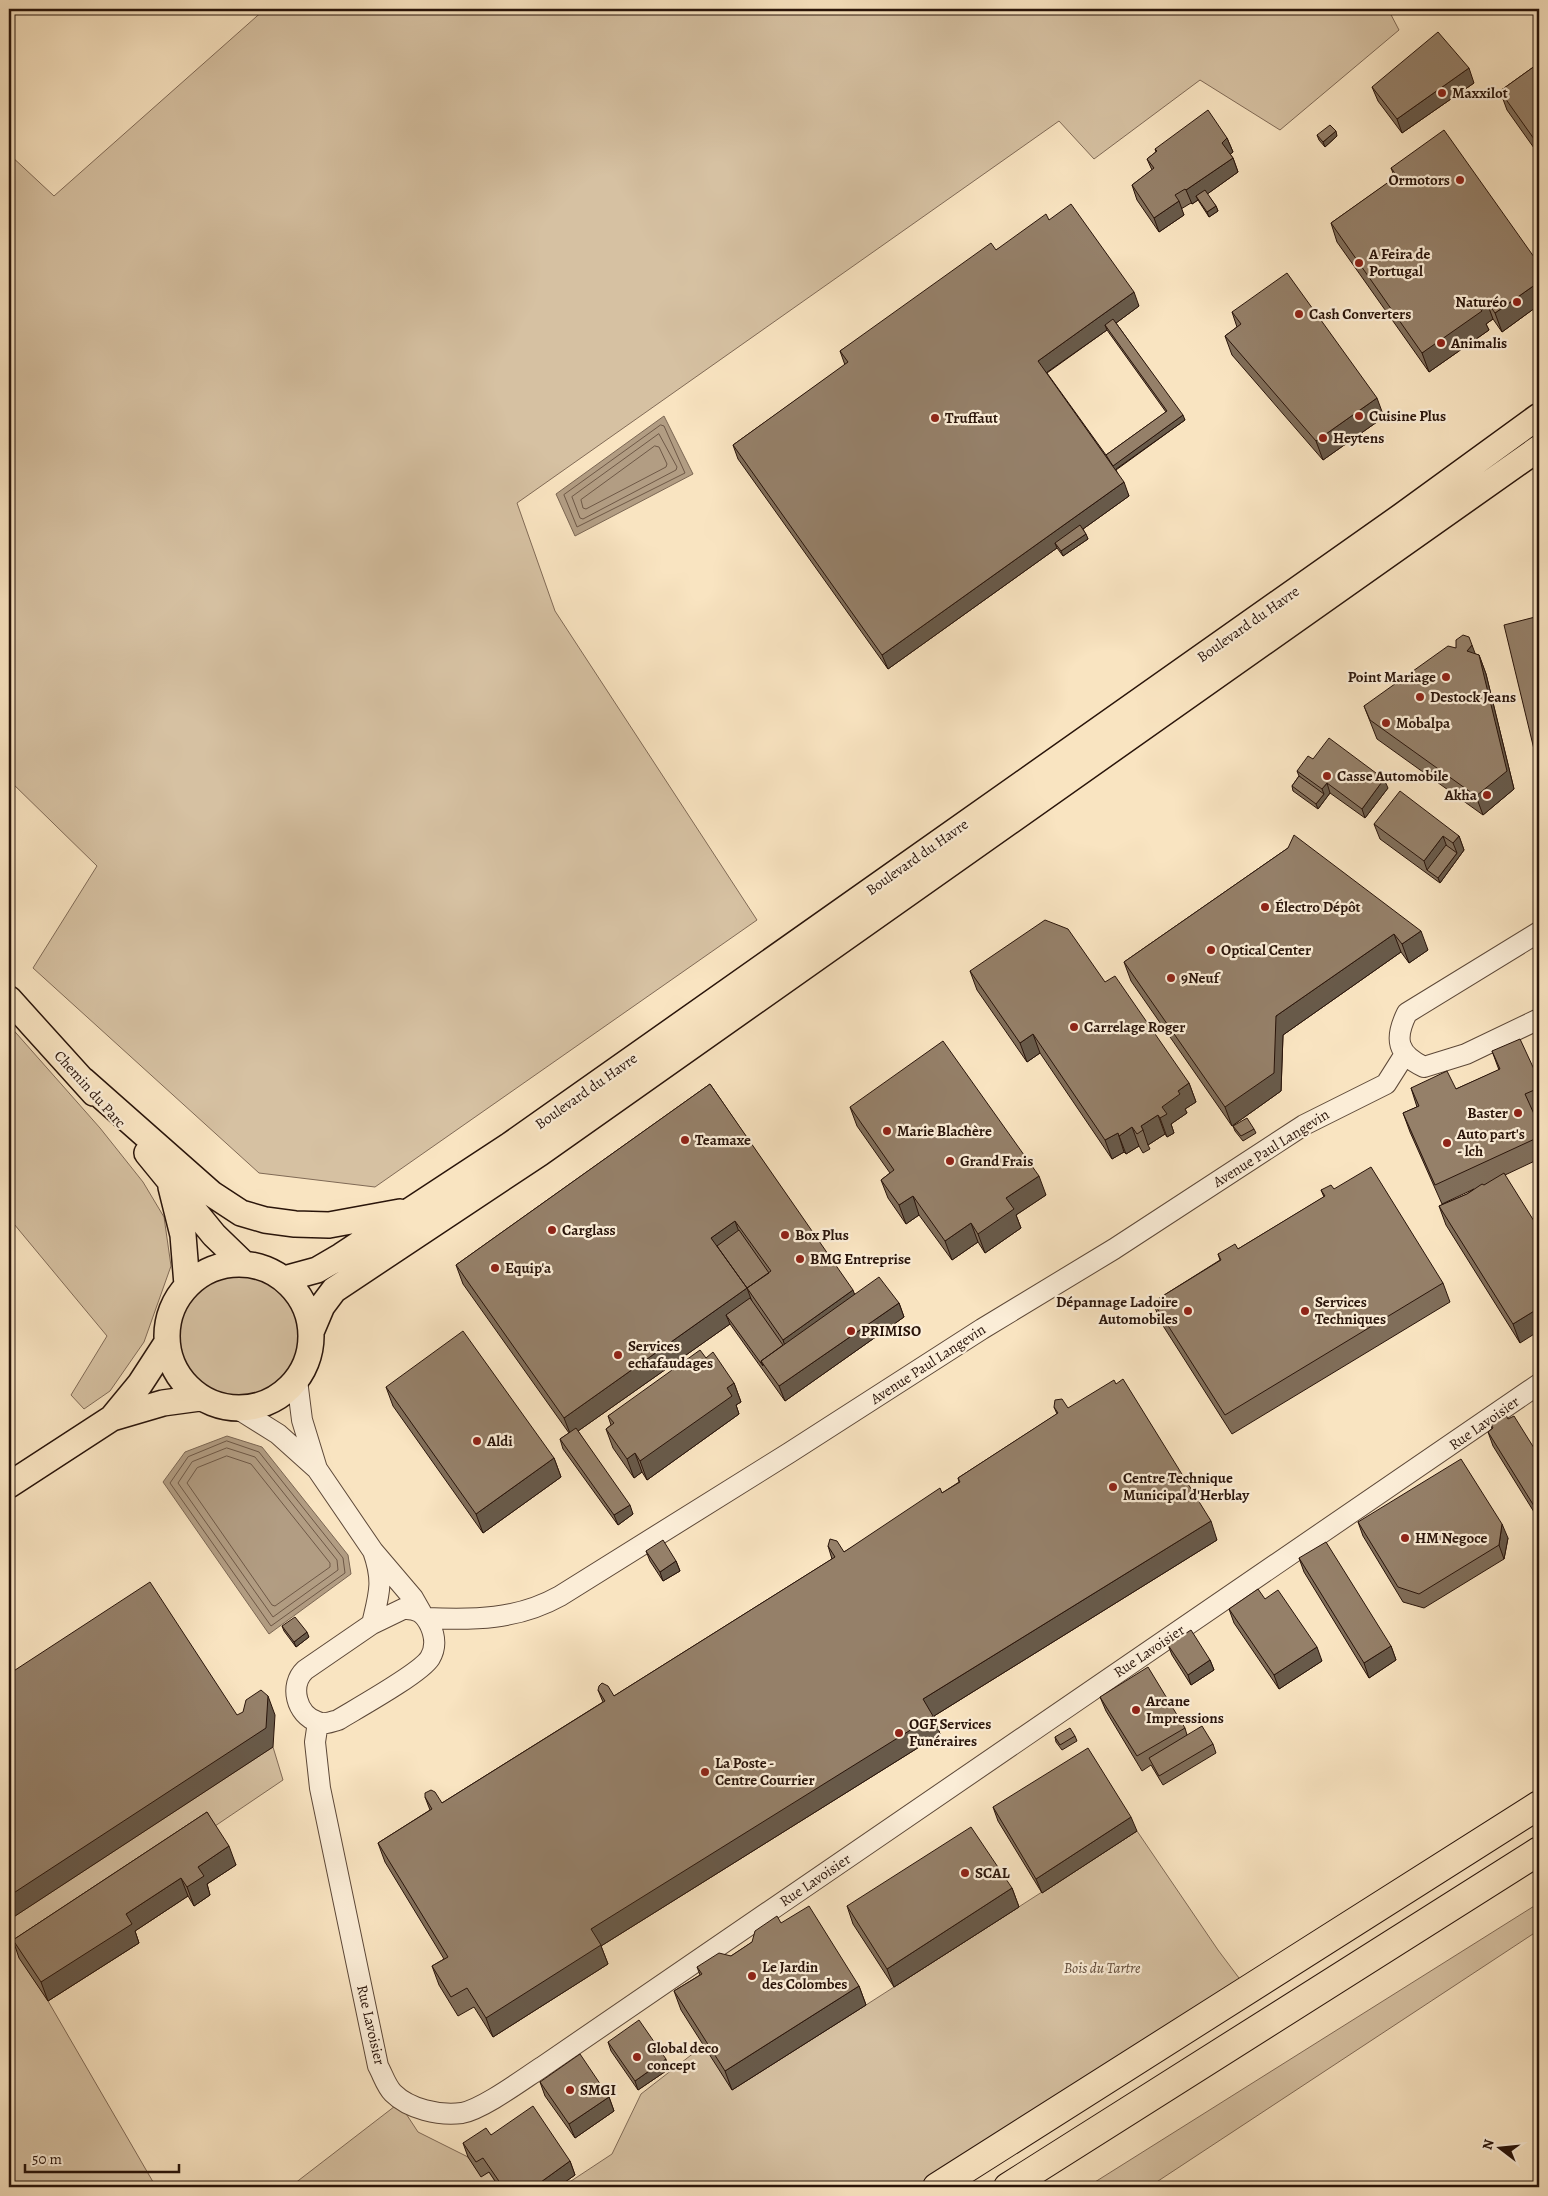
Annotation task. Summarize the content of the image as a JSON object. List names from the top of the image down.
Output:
{
  "streets": {
    "main road": ["Boulevard du Havre", "Chemin du Parc"],
    "street": ["Avenue Paul Langevin", "Rue Lavoisier"]
  },
  "crossings": [
    ["Boulevard du Havre", "Chemin du Parc"],
    ["Avenue Paul Langevin", "Rue Lavoisier"]
  ],
  "parks": ["Bois du Tartre"],
  "places": [
    "Maxxilot",
    "Ormotors",
    "A Feira de Portugal",
    "Naturéo",
    "Cash Converters",
    "Animalis",
    "Cuisine Plus",
    "Truffaut",
    "Heytens",
    "Point Mariage",
    "Destock Jeans",
    "Mobalpa",
    "Casse Automobile",
    "Akha",
    "Électro Dépôt",
    "Optical Center",
    "9Neuf",
    "Carrelage Roger",
    "Baster",
    "Marie Blachère",
    "Teamaxe",
    "Auto part's - lch",
    "Grand Frais",
    "Carglass",
    "Box Plus",
    "BMG Entreprise",
    "Equip'a",
    "Dépannage Ladoire Automobiles",
    "Services Techniques",
    "PRIMISO",
    "Services echafaudages",
    "Aldi",
    "Centre Technique Municipal d'Herblay",
    "HM Negoce",
    "Arcane Impressions",
    "OGF Services Funéraires",
    "La Poste - Centre Courrier",
    "SCAL",
    "Le Jardin des Colombes",
    "Global deco concept",
    "SMGI"
  ],
  "scale_bar": "50 m",
  "north": "left"
}
